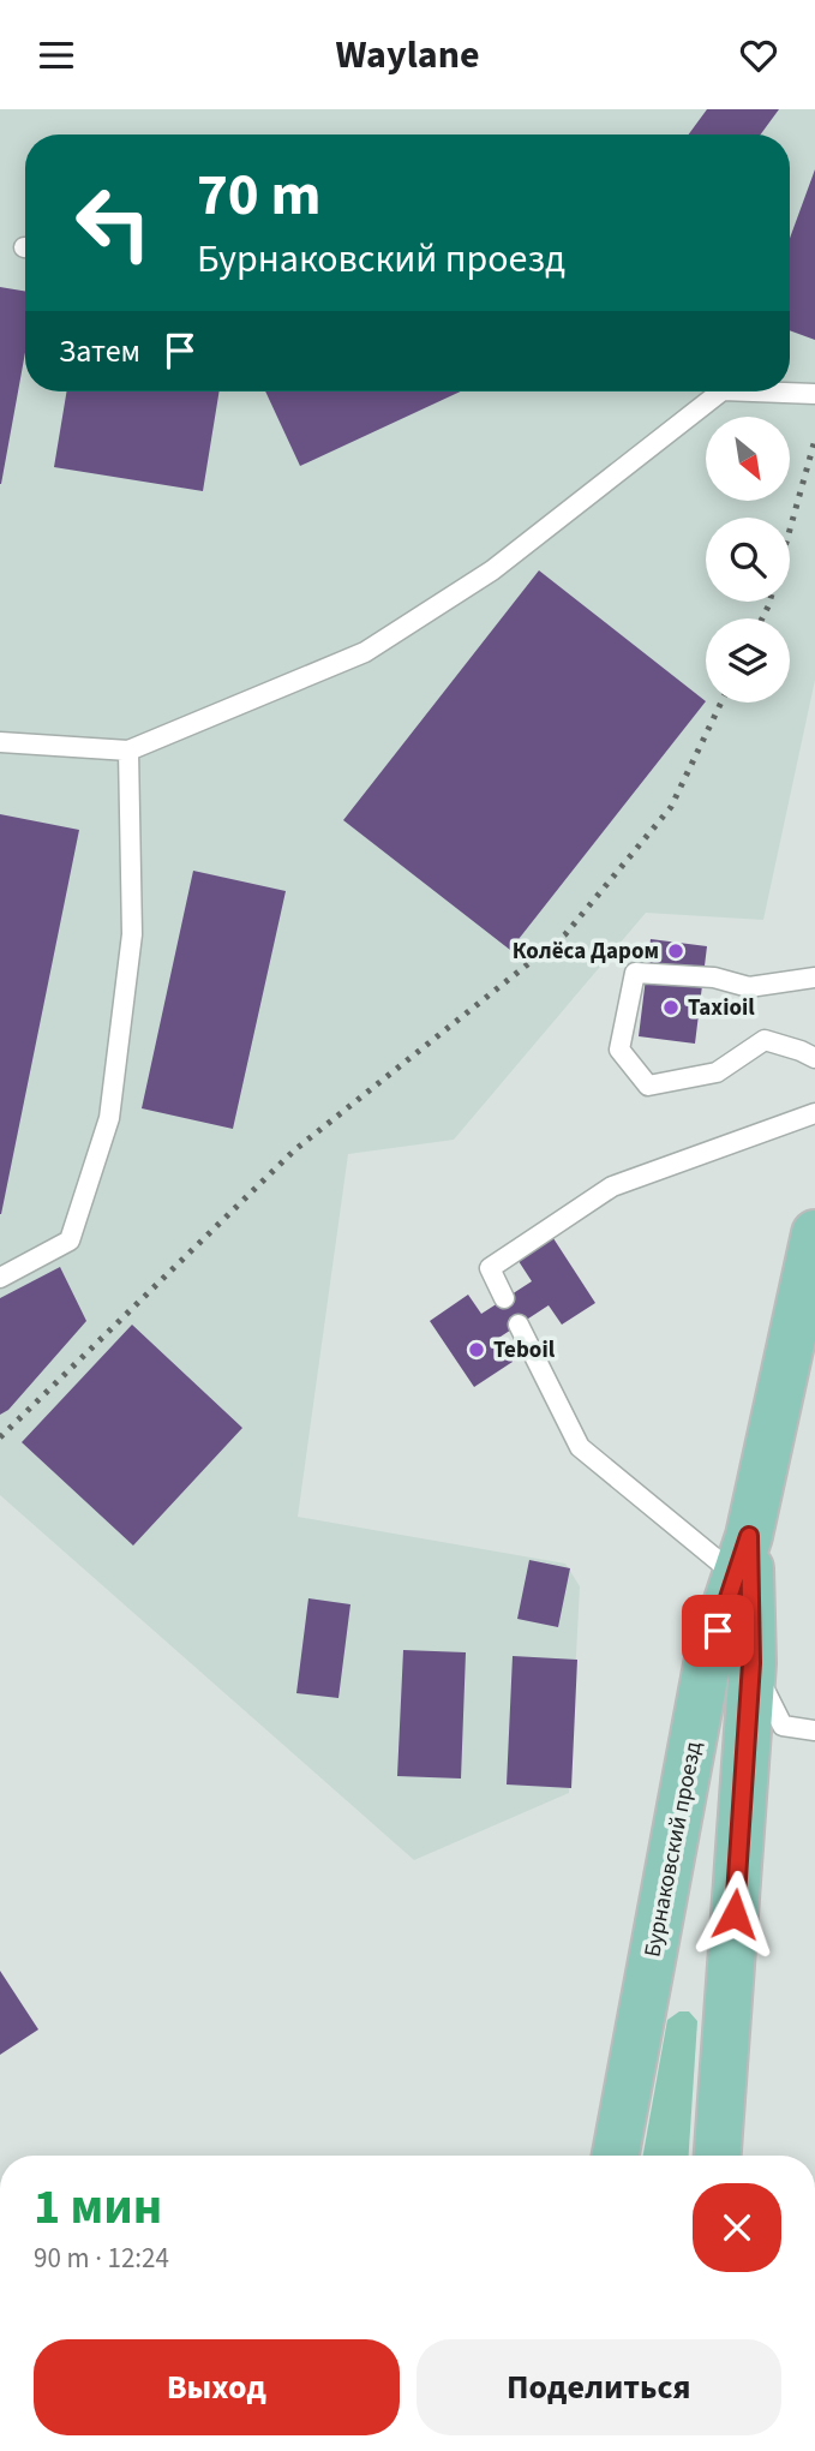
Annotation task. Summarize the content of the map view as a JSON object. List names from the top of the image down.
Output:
{
  "streets": {
    "main road": ["Бурнаковский проезд"]
  },
  "places": ["Колёса Даром", "Taxioil", "Teboil"],
  "north": "bottom right",
  "page": {
    "header": "Waylane",
    "turn": ["70 m", "Бурнаковский проезд"],
    "then": "Затем",
    "heading": ["1 мин", "90 m · 12:24"],
    "buttons": ["Выход", "Поделиться"]
  }
}
